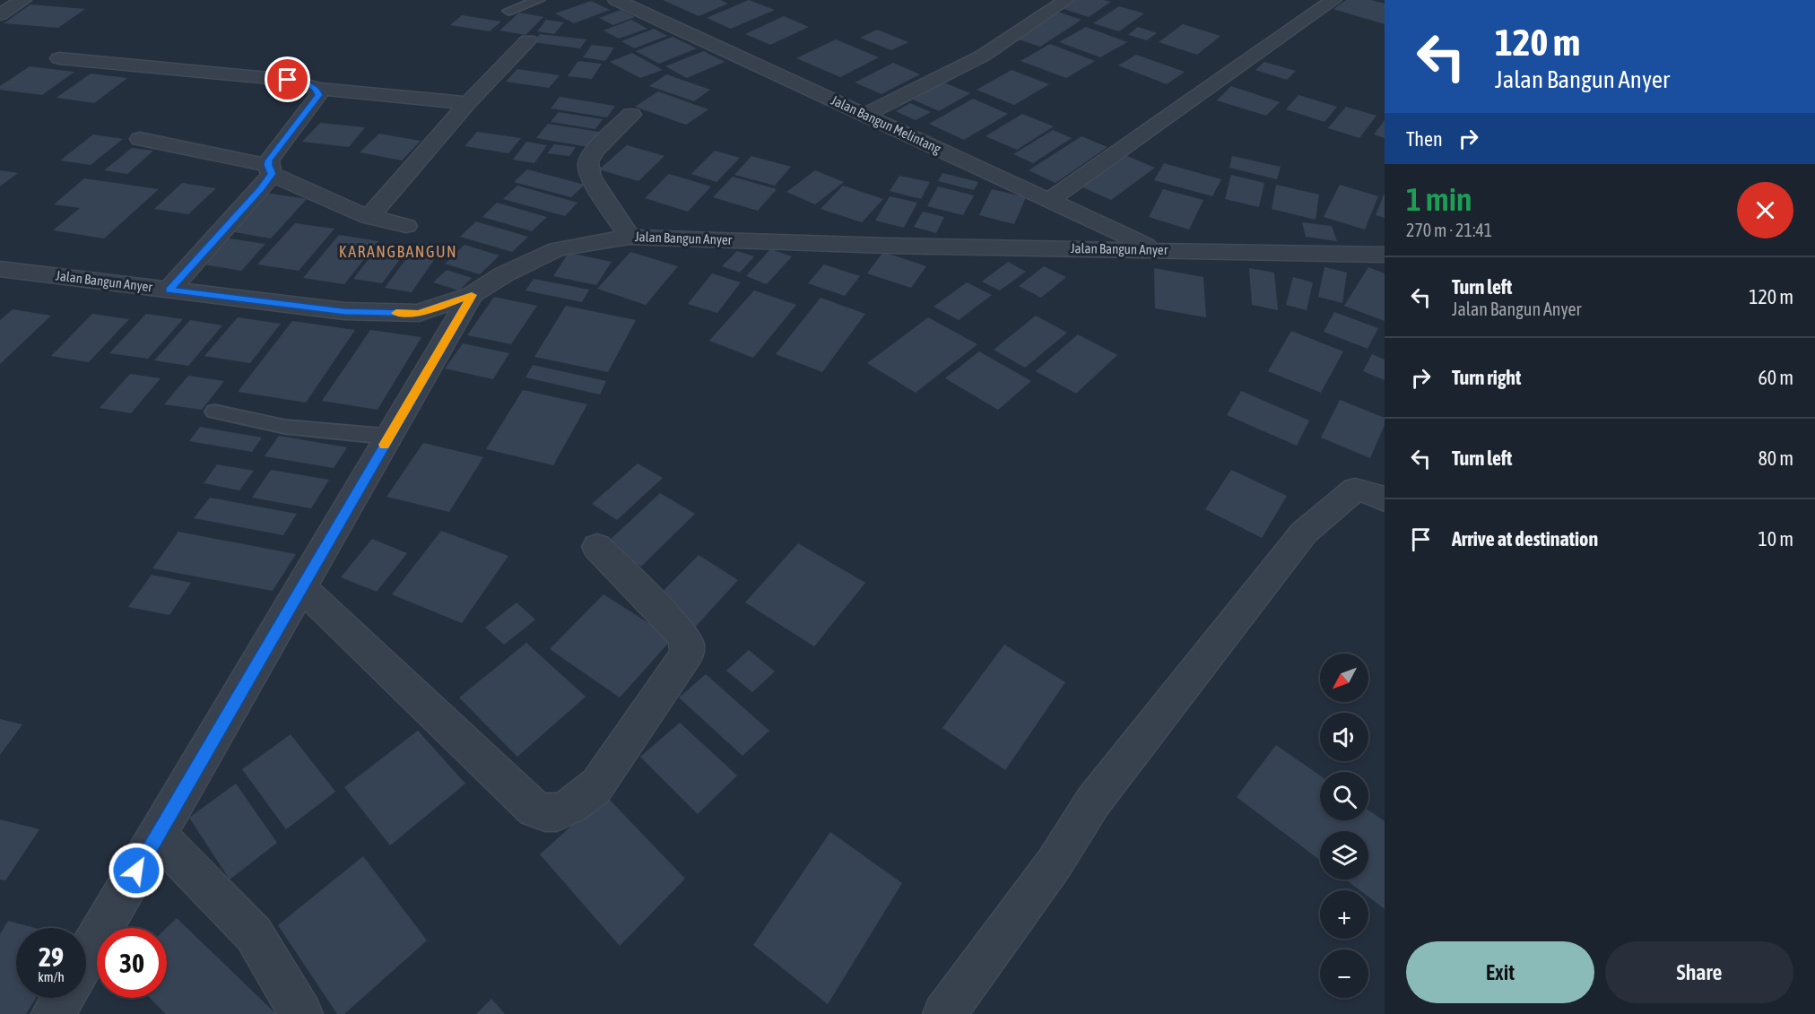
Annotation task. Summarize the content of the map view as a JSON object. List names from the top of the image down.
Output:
{
  "streets": {
    "street": ["Jalan Bangun Melintang", "Jalan Bangun Anyer"]
  },
  "crossings": [
    ["Jalan Bangun Melintang", "Jalan Bangun Anyer"]
  ],
  "districts": ["KARANGBANGUN"],
  "north": "bottom left",
  "page": {
    "turn": ["120 m", "Jalan Bangun Anyer"],
    "then": "Then",
    "heading": ["1 min", "270 m · 21:41"],
    "list": [
      {
        "name": "Turn left",
        "note": "Jalan Bangun Anyer",
        "value": "120 m"
      },
      {
        "name": "Turn right",
        "value": "60 m"
      },
      {
        "name": "Turn left",
        "value": "80 m"
      },
      {
        "name": "Arrive at destination",
        "value": "10 m"
      }
    ],
    "map_buttons": ["+", "−"],
    "speed": "29 km/h",
    "limit": "30",
    "buttons": ["Exit", "Share"]
  }
}
